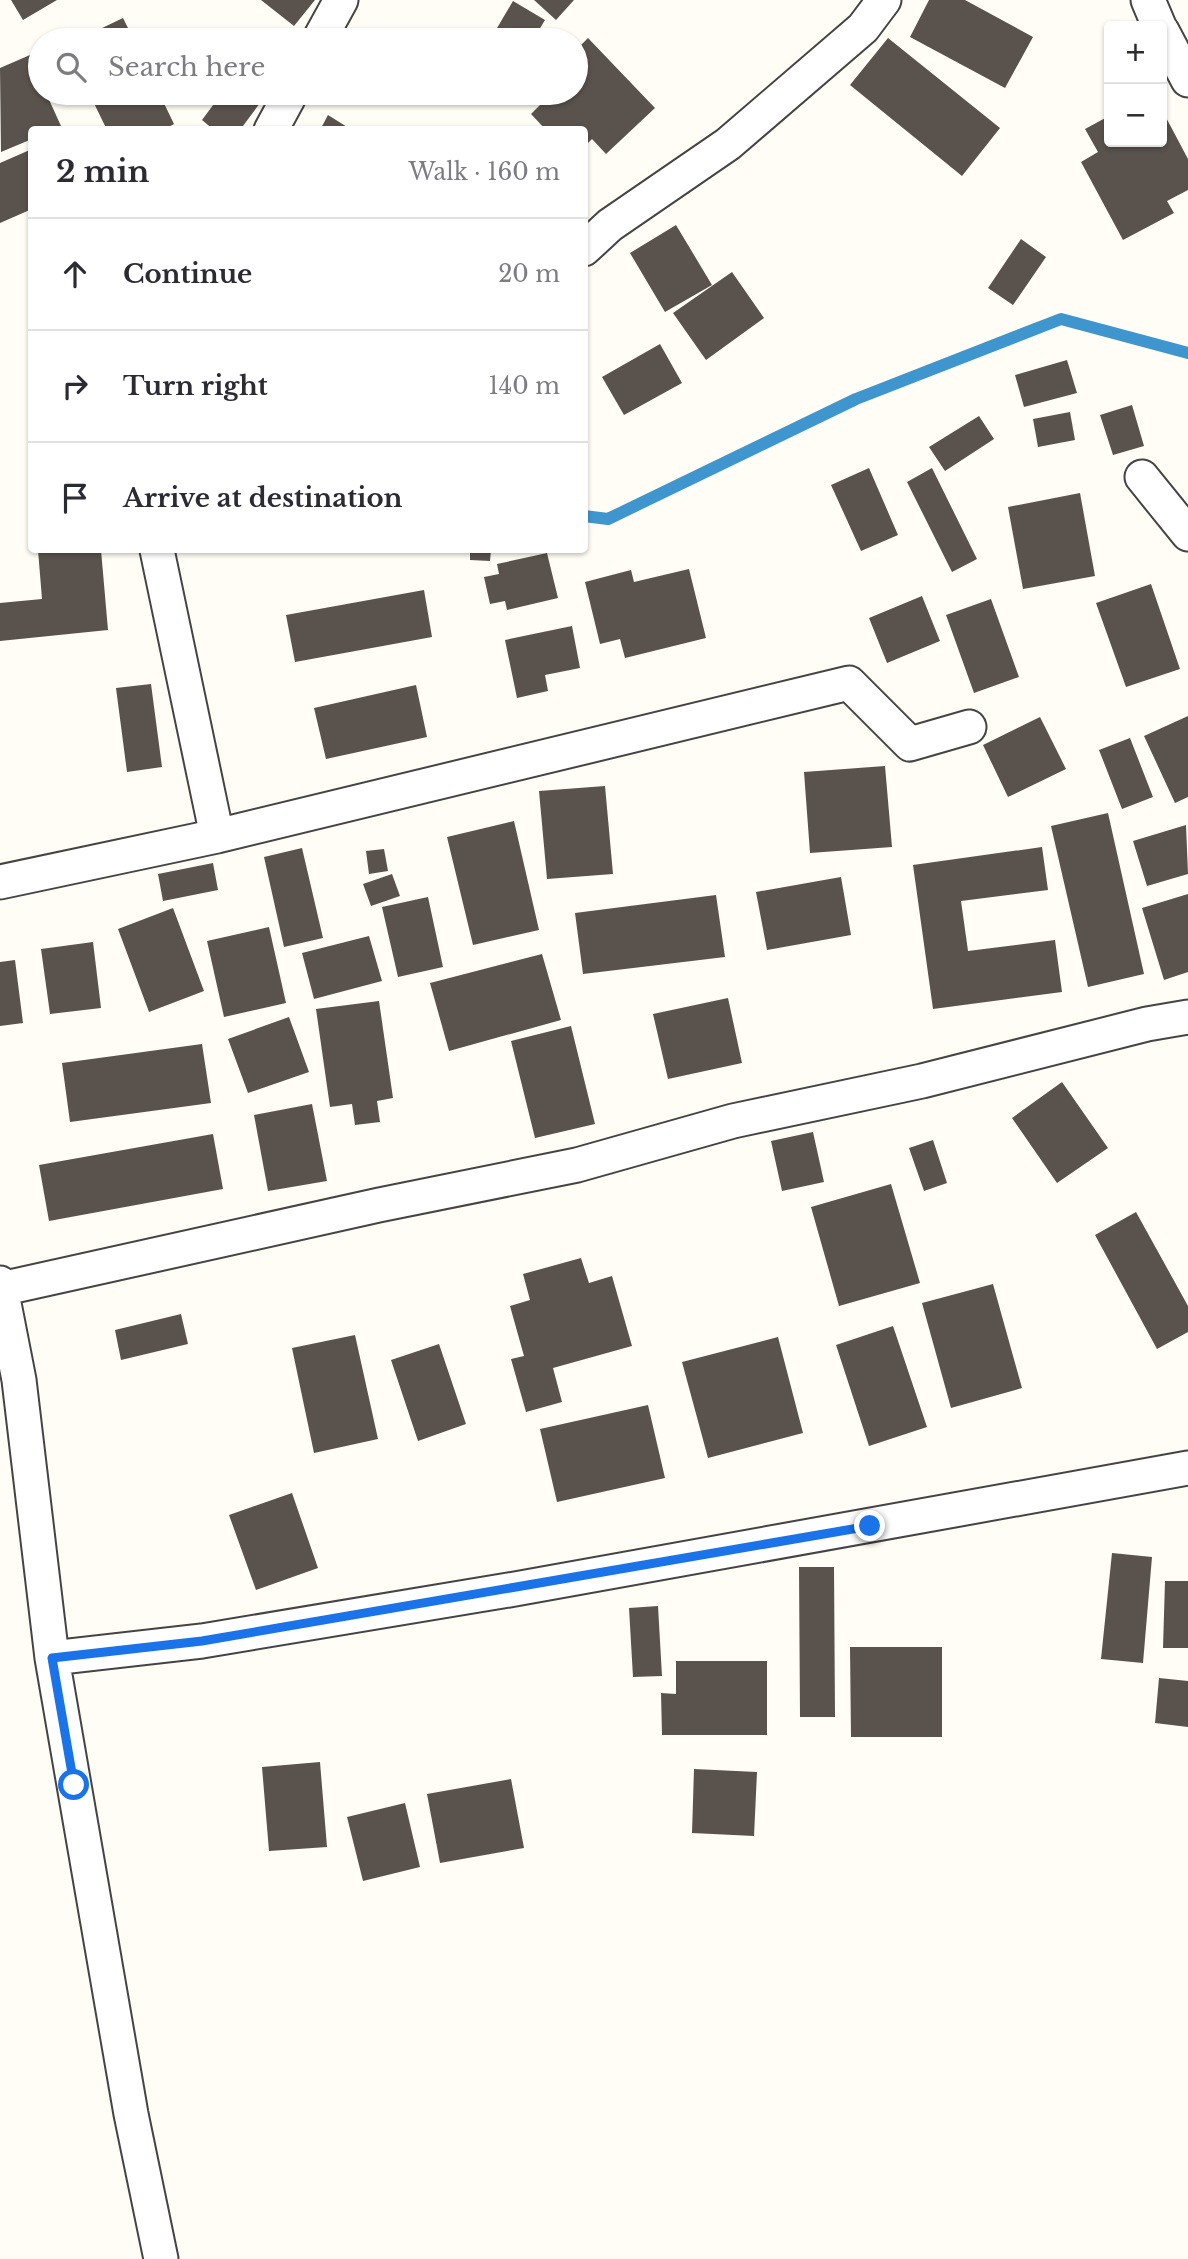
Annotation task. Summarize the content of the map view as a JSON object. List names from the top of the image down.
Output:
{
  "page": {
    "map_buttons": ["+", "−"],
    "search": "Search here",
    "heading": ["2 min", "Walk · 160 m"],
    "list": [
      ["Continue", "20 m"],
      ["Turn right", "140 m"],
      "Arrive at destination"
    ]
  }
}
